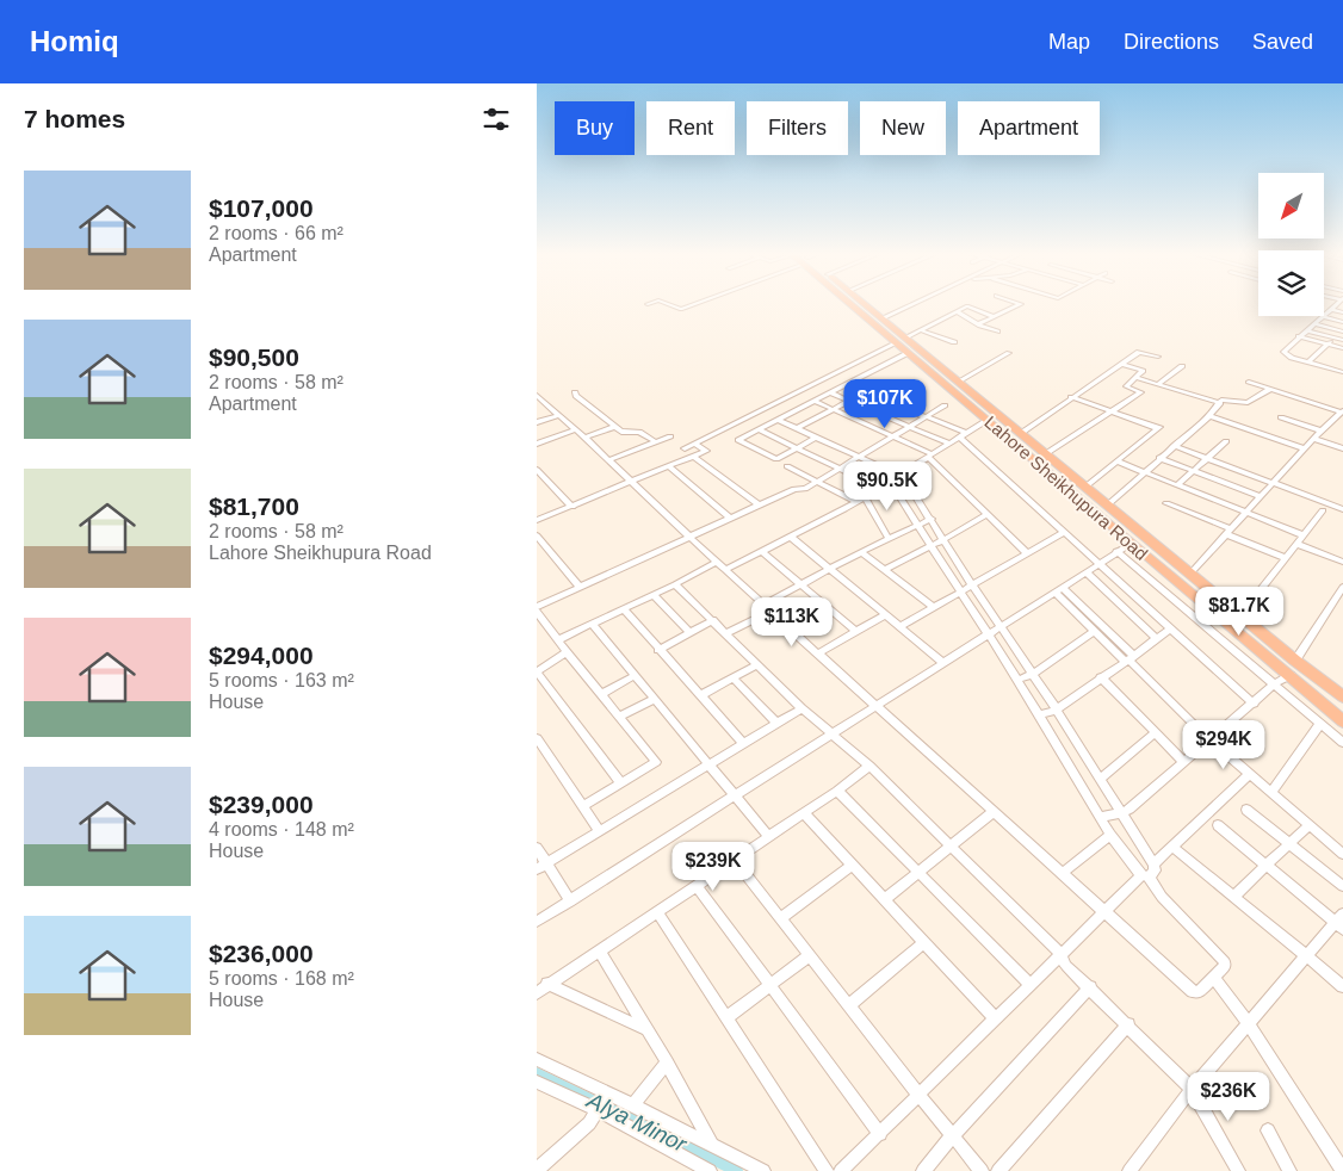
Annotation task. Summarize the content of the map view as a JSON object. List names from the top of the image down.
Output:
{
  "streets": {
    "highway": ["Lahore Sheikhupura Road"]
  },
  "water": ["Alya Minor"],
  "north": "bottom left",
  "page": {
    "header": "Homiq",
    "nav": ["Map", "Directions", "Saved"],
    "heading": "7 homes",
    "chip": [
      "Buy",
      "Rent",
      "Filters",
      "New",
      "Apartment"
    ],
    "list": [
      {
        "name": "$107,000",
        "note": "2 rooms · 66 m² · Apartment"
      },
      {
        "name": "$90,500",
        "note": "2 rooms · 58 m² · Apartment"
      },
      {
        "name": "$81,700",
        "note": "2 rooms · 58 m² · Lahore Sheikhupura Road"
      },
      {
        "name": "$294,000",
        "note": "5 rooms · 163 m² · House"
      },
      {
        "name": "$239,000",
        "note": "4 rooms · 148 m² · House"
      },
      {
        "name": "$236,000",
        "note": "5 rooms · 168 m² · House"
      }
    ],
    "price": [
      "$107K",
      "$90.5K",
      "$81.7K",
      "$113K",
      "$294K",
      "$239K",
      "$236K"
    ]
  }
}
